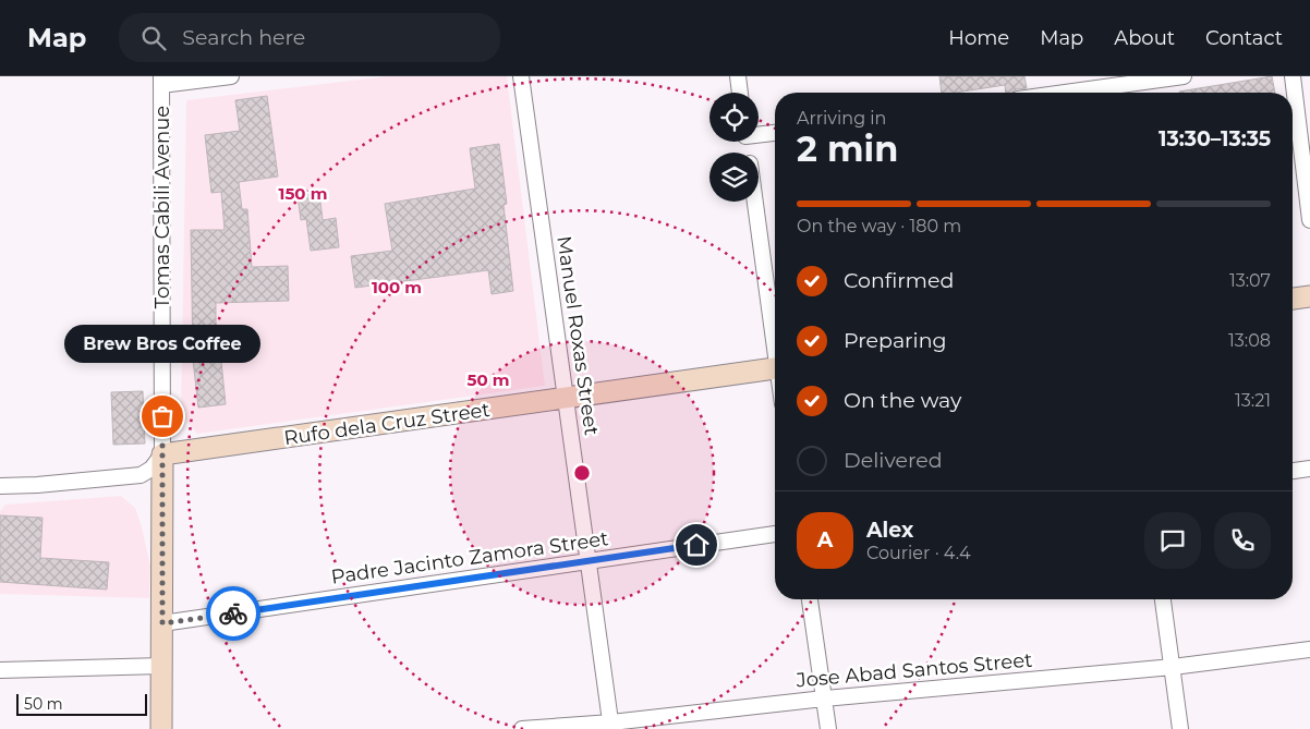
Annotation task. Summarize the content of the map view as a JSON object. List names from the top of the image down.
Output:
{
  "streets": {
    "street": [
      "Tomas Cabili Avenue",
      "Manuel Roxas Street",
      "Rufo dela Cruz Street",
      "Padre Jacinto Zamora Street",
      "Jose Abad Santos Street"
    ]
  },
  "crossings": [
    ["Tomas Cabili Avenue", "Rufo dela Cruz Street"],
    ["Tomas Cabili Avenue", "Padre Jacinto Zamora Street"],
    ["Manuel Roxas Street", "Rufo dela Cruz Street"],
    ["Manuel Roxas Street", "Padre Jacinto Zamora Street"],
    ["Manuel Roxas Street", "Jose Abad Santos Street"]
  ],
  "places": ["Brew Bros Coffee"],
  "scale_bar": "50 m",
  "page": {
    "header": "Map",
    "search": "Search here",
    "nav": [
      "Home",
      "Map",
      "About",
      "Contact"
    ],
    "heading": ["2 min", "Arriving in", "13:30–13:35"],
    "panel": ["Alex", "Courier · 4.4"],
    "bar": "On the way · 180 m",
    "list": [
      ["Confirmed", "13:07"],
      ["Preparing", "13:08"],
      ["On the way", "13:21"],
      "Delivered"
    ],
    "bubble": "Brew Bros Coffee",
    "round": "A",
    "scale": "50 m"
  },
  "rings": ["150 m", "100 m", "50 m"]
}
